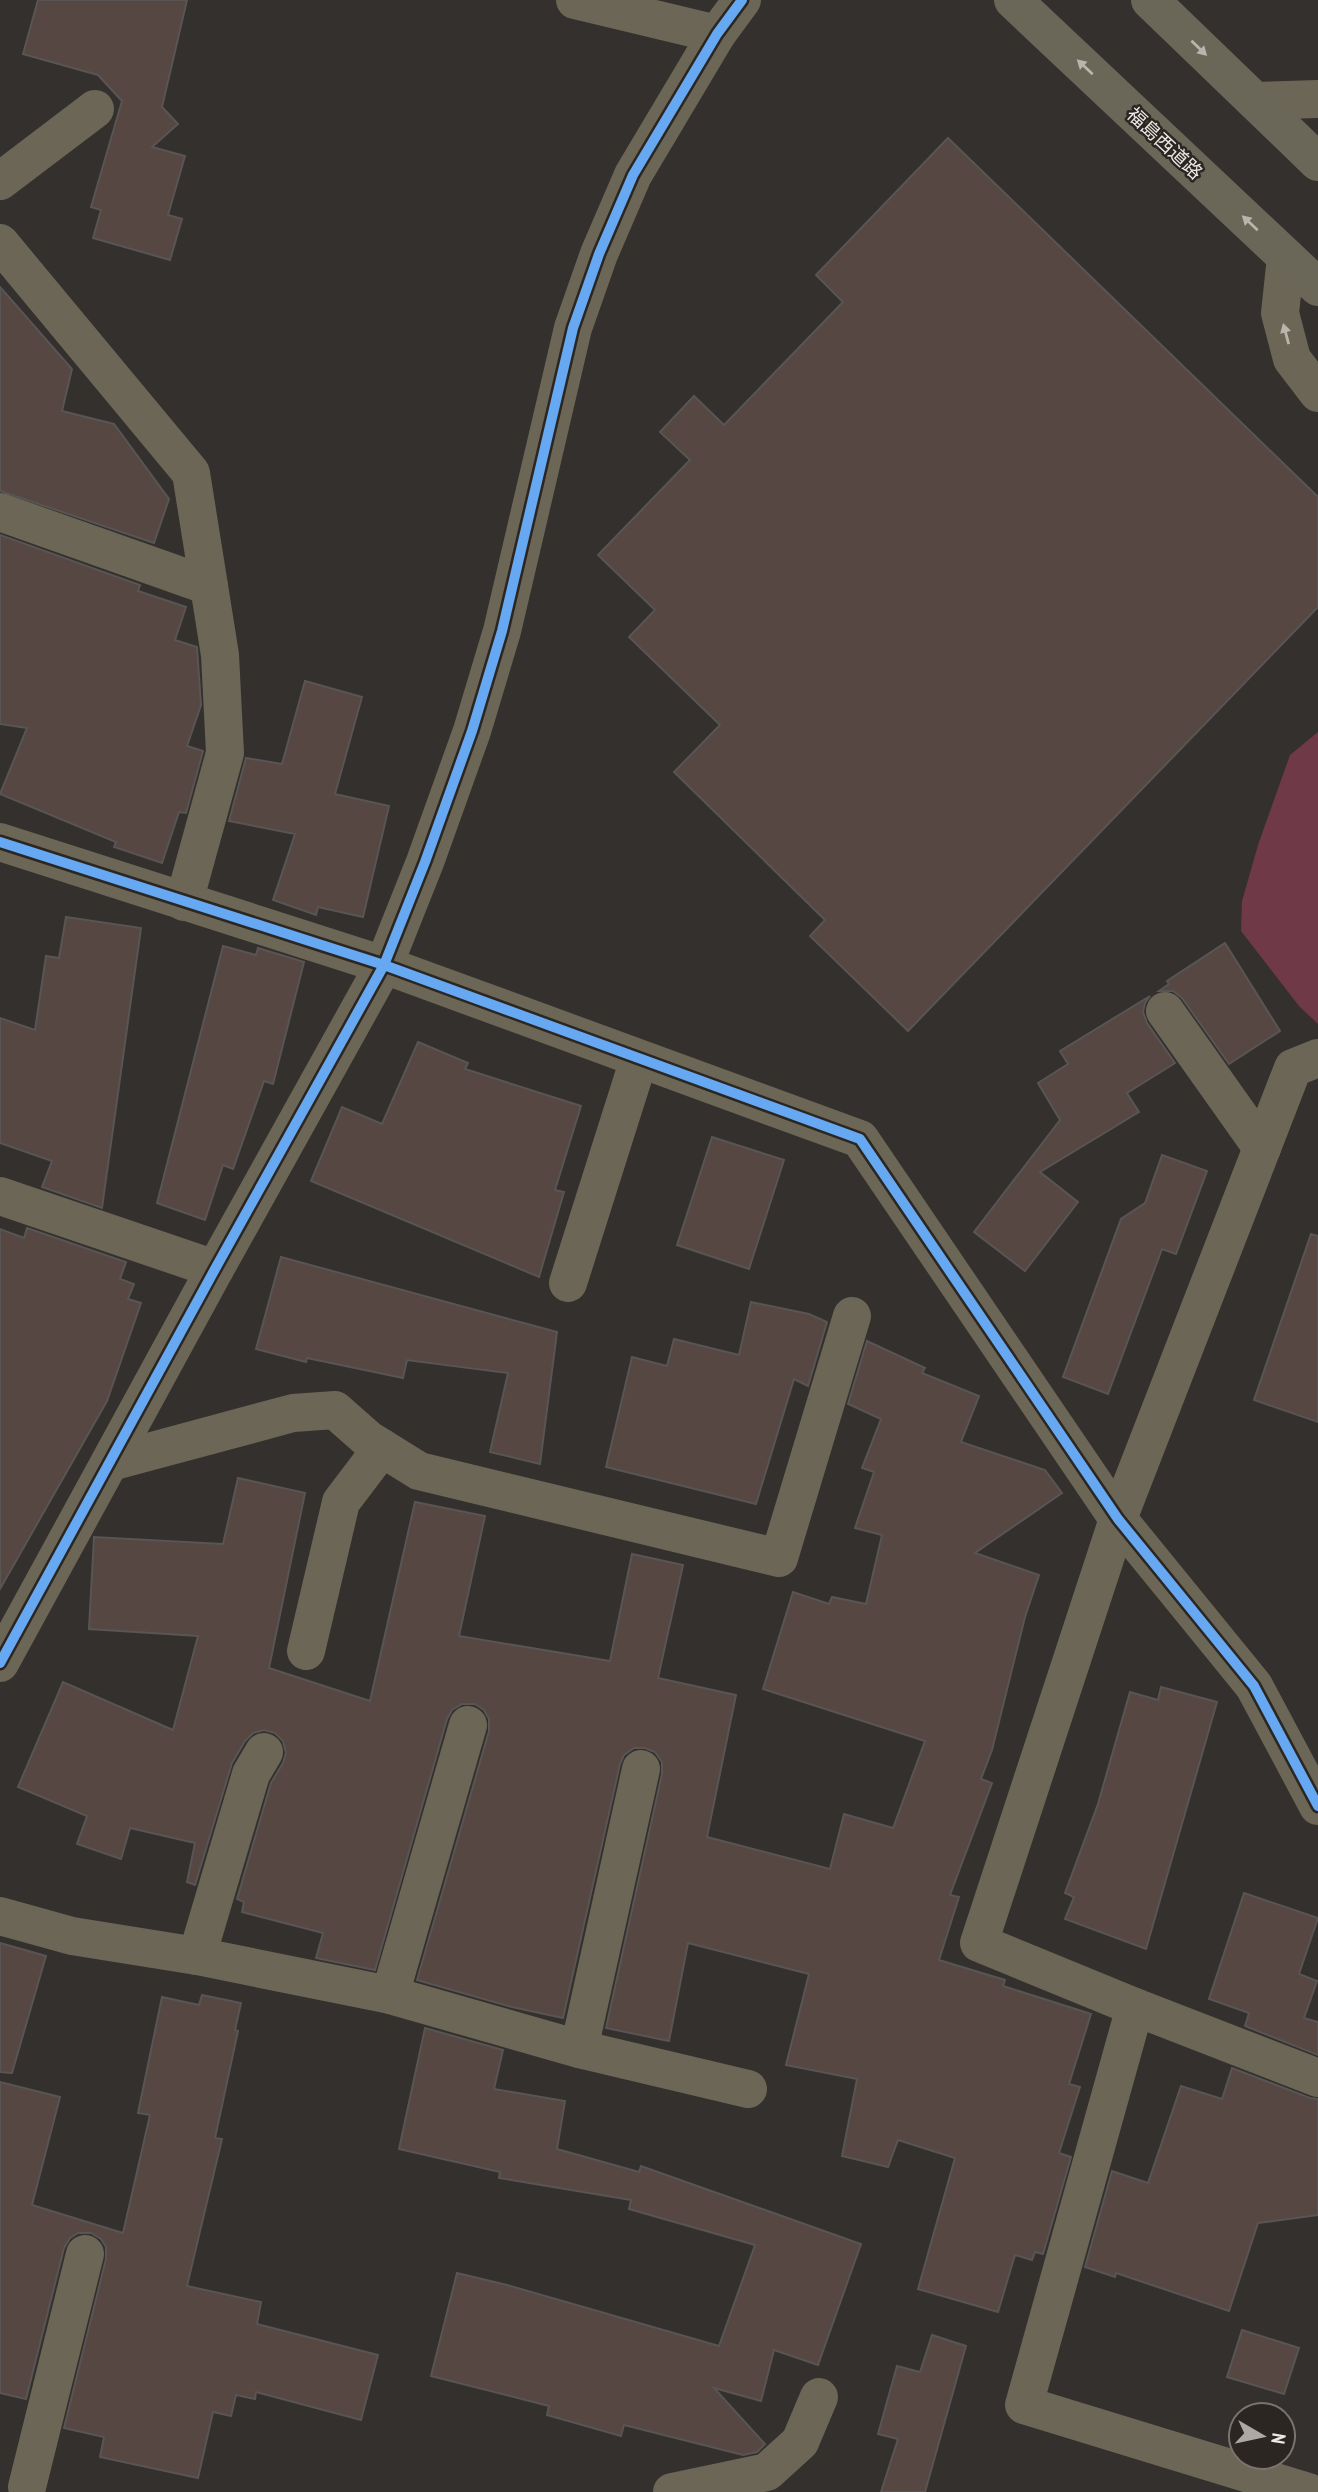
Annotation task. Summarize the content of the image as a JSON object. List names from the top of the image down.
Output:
{
  "streets": {
    "highway": ["福島西道路"]
  },
  "north": "right"
}
